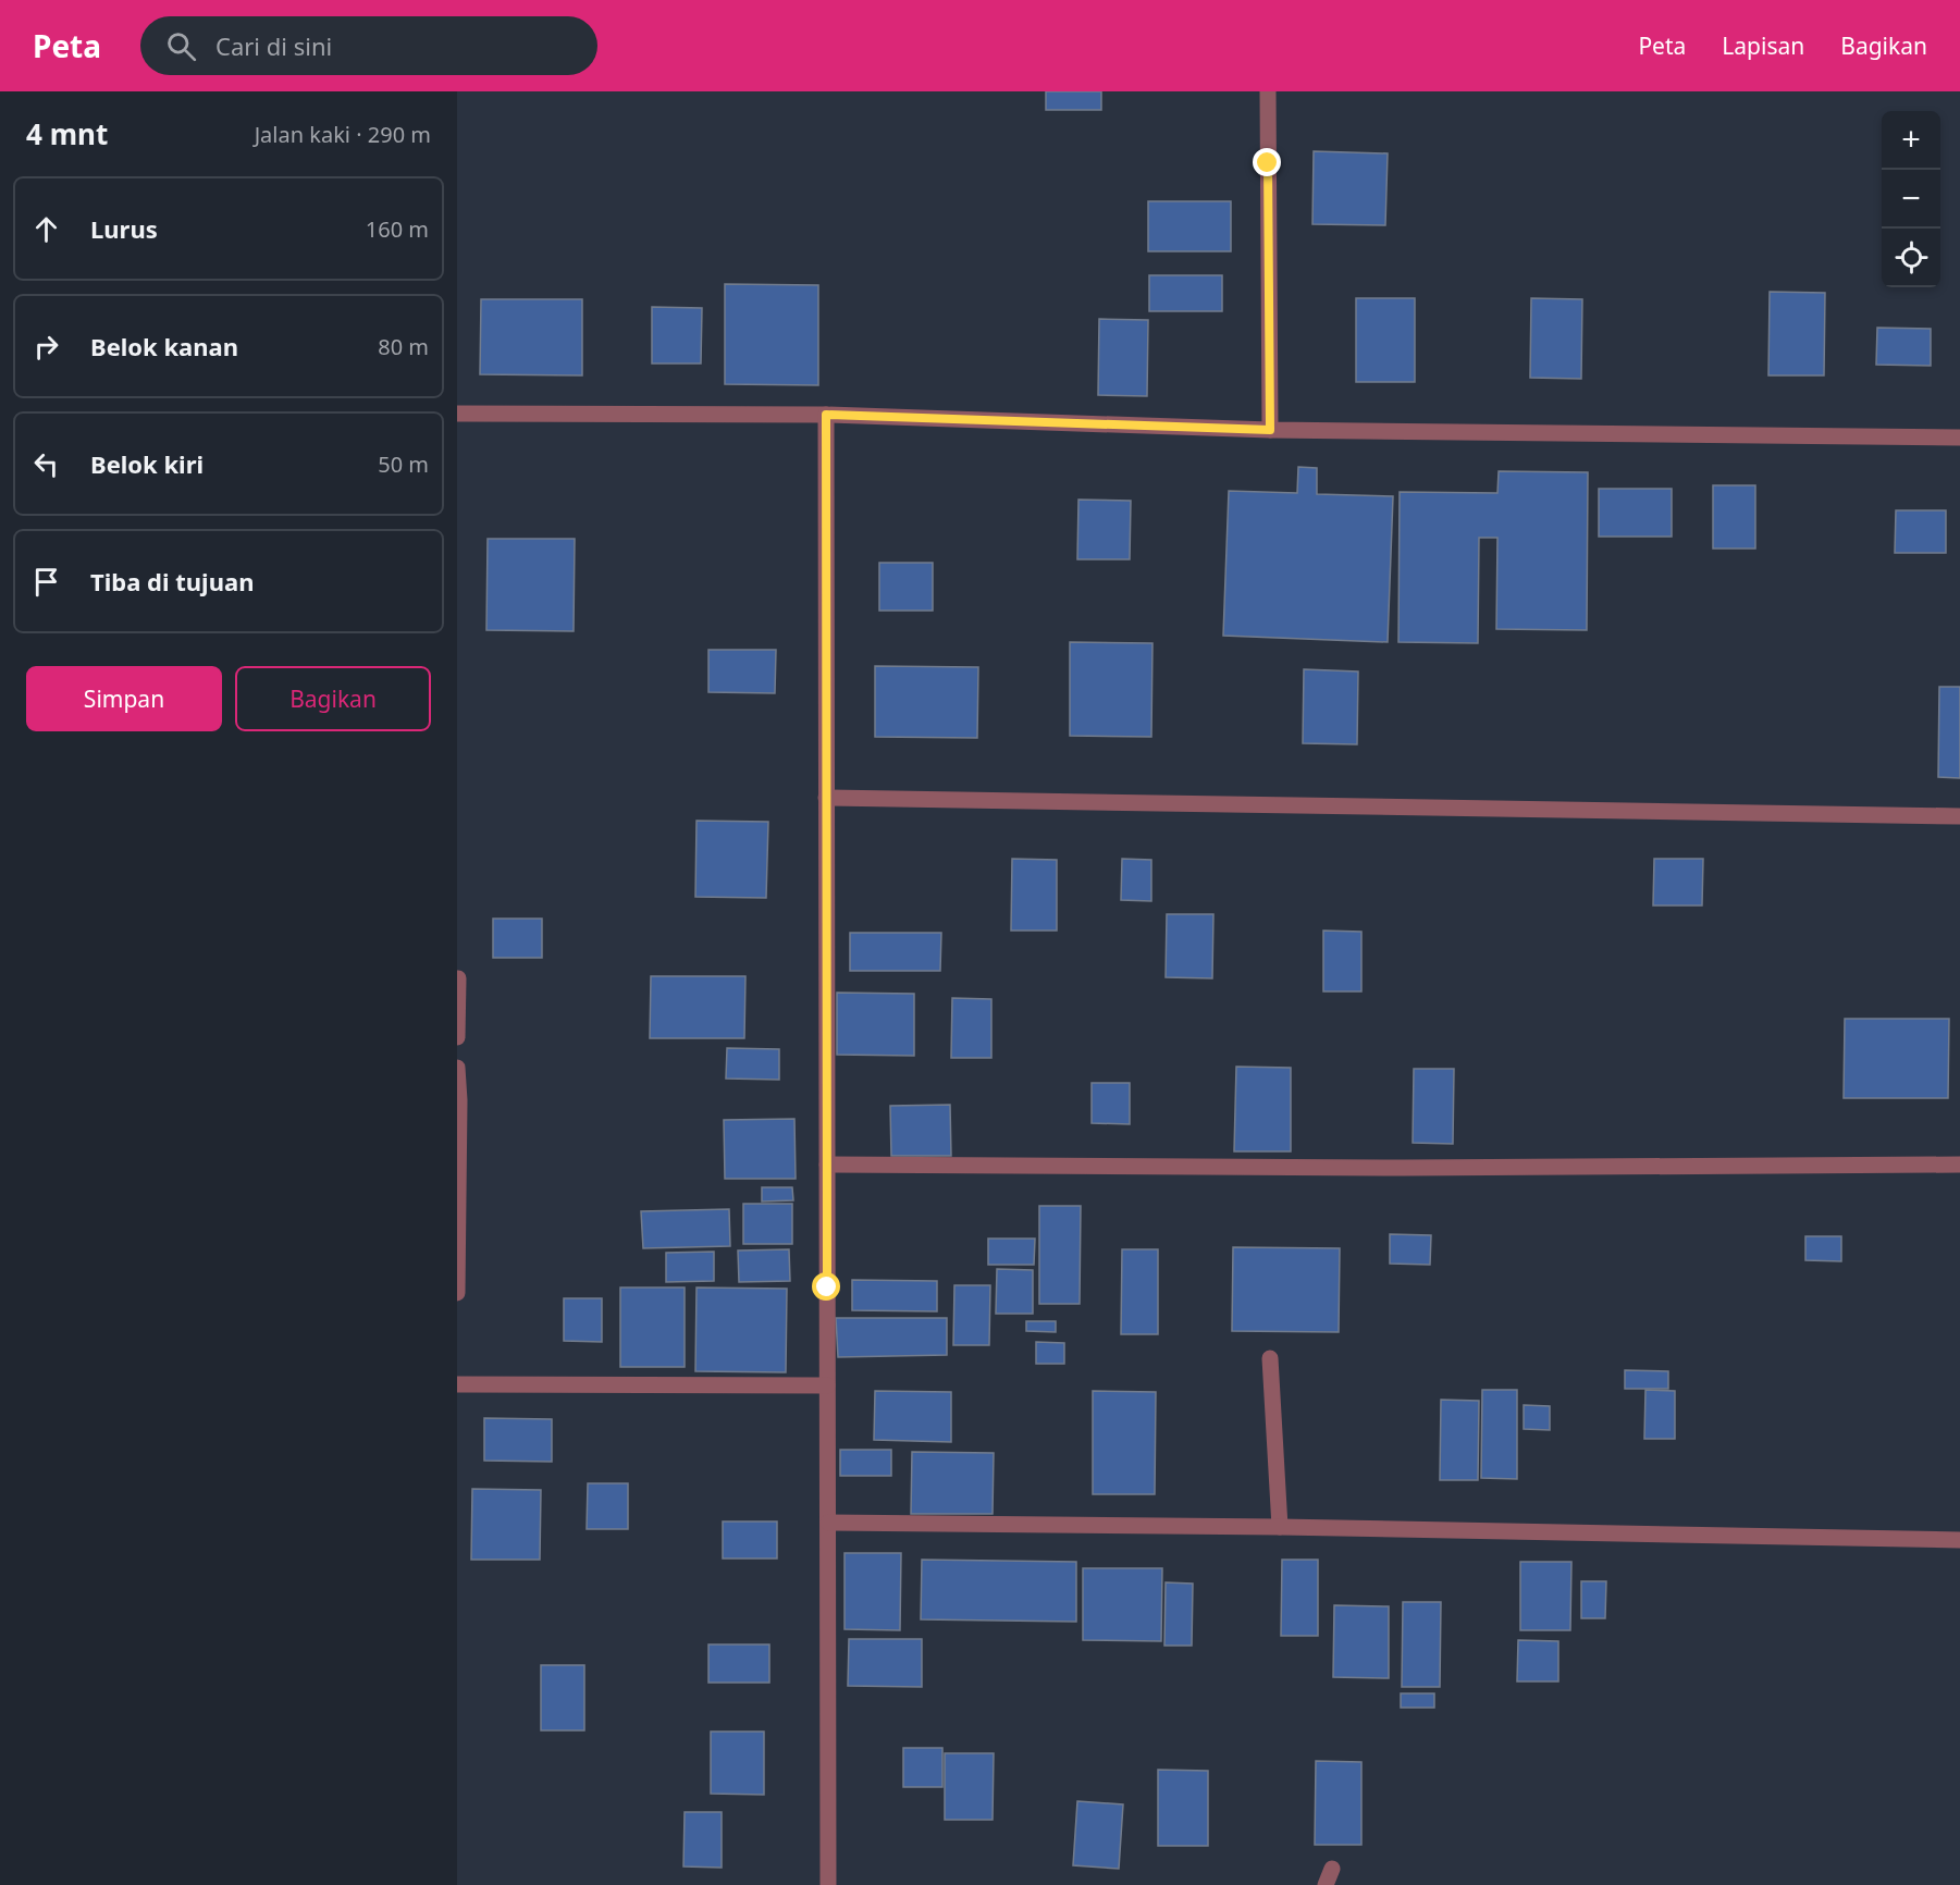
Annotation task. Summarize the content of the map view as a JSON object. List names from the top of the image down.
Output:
{
  "page": {
    "header": "Peta",
    "search": "Cari di sini",
    "nav": ["Peta", "Lapisan", "Bagikan"],
    "heading": ["4 mnt", "Jalan kaki · 290 m"],
    "map_buttons": ["+", "−"],
    "list": [
      ["Lurus", "160 m"],
      ["Belok kanan", "80 m"],
      ["Belok kiri", "50 m"],
      "Tiba di tujuan"
    ],
    "buttons": ["Simpan", "Bagikan"]
  }
}
